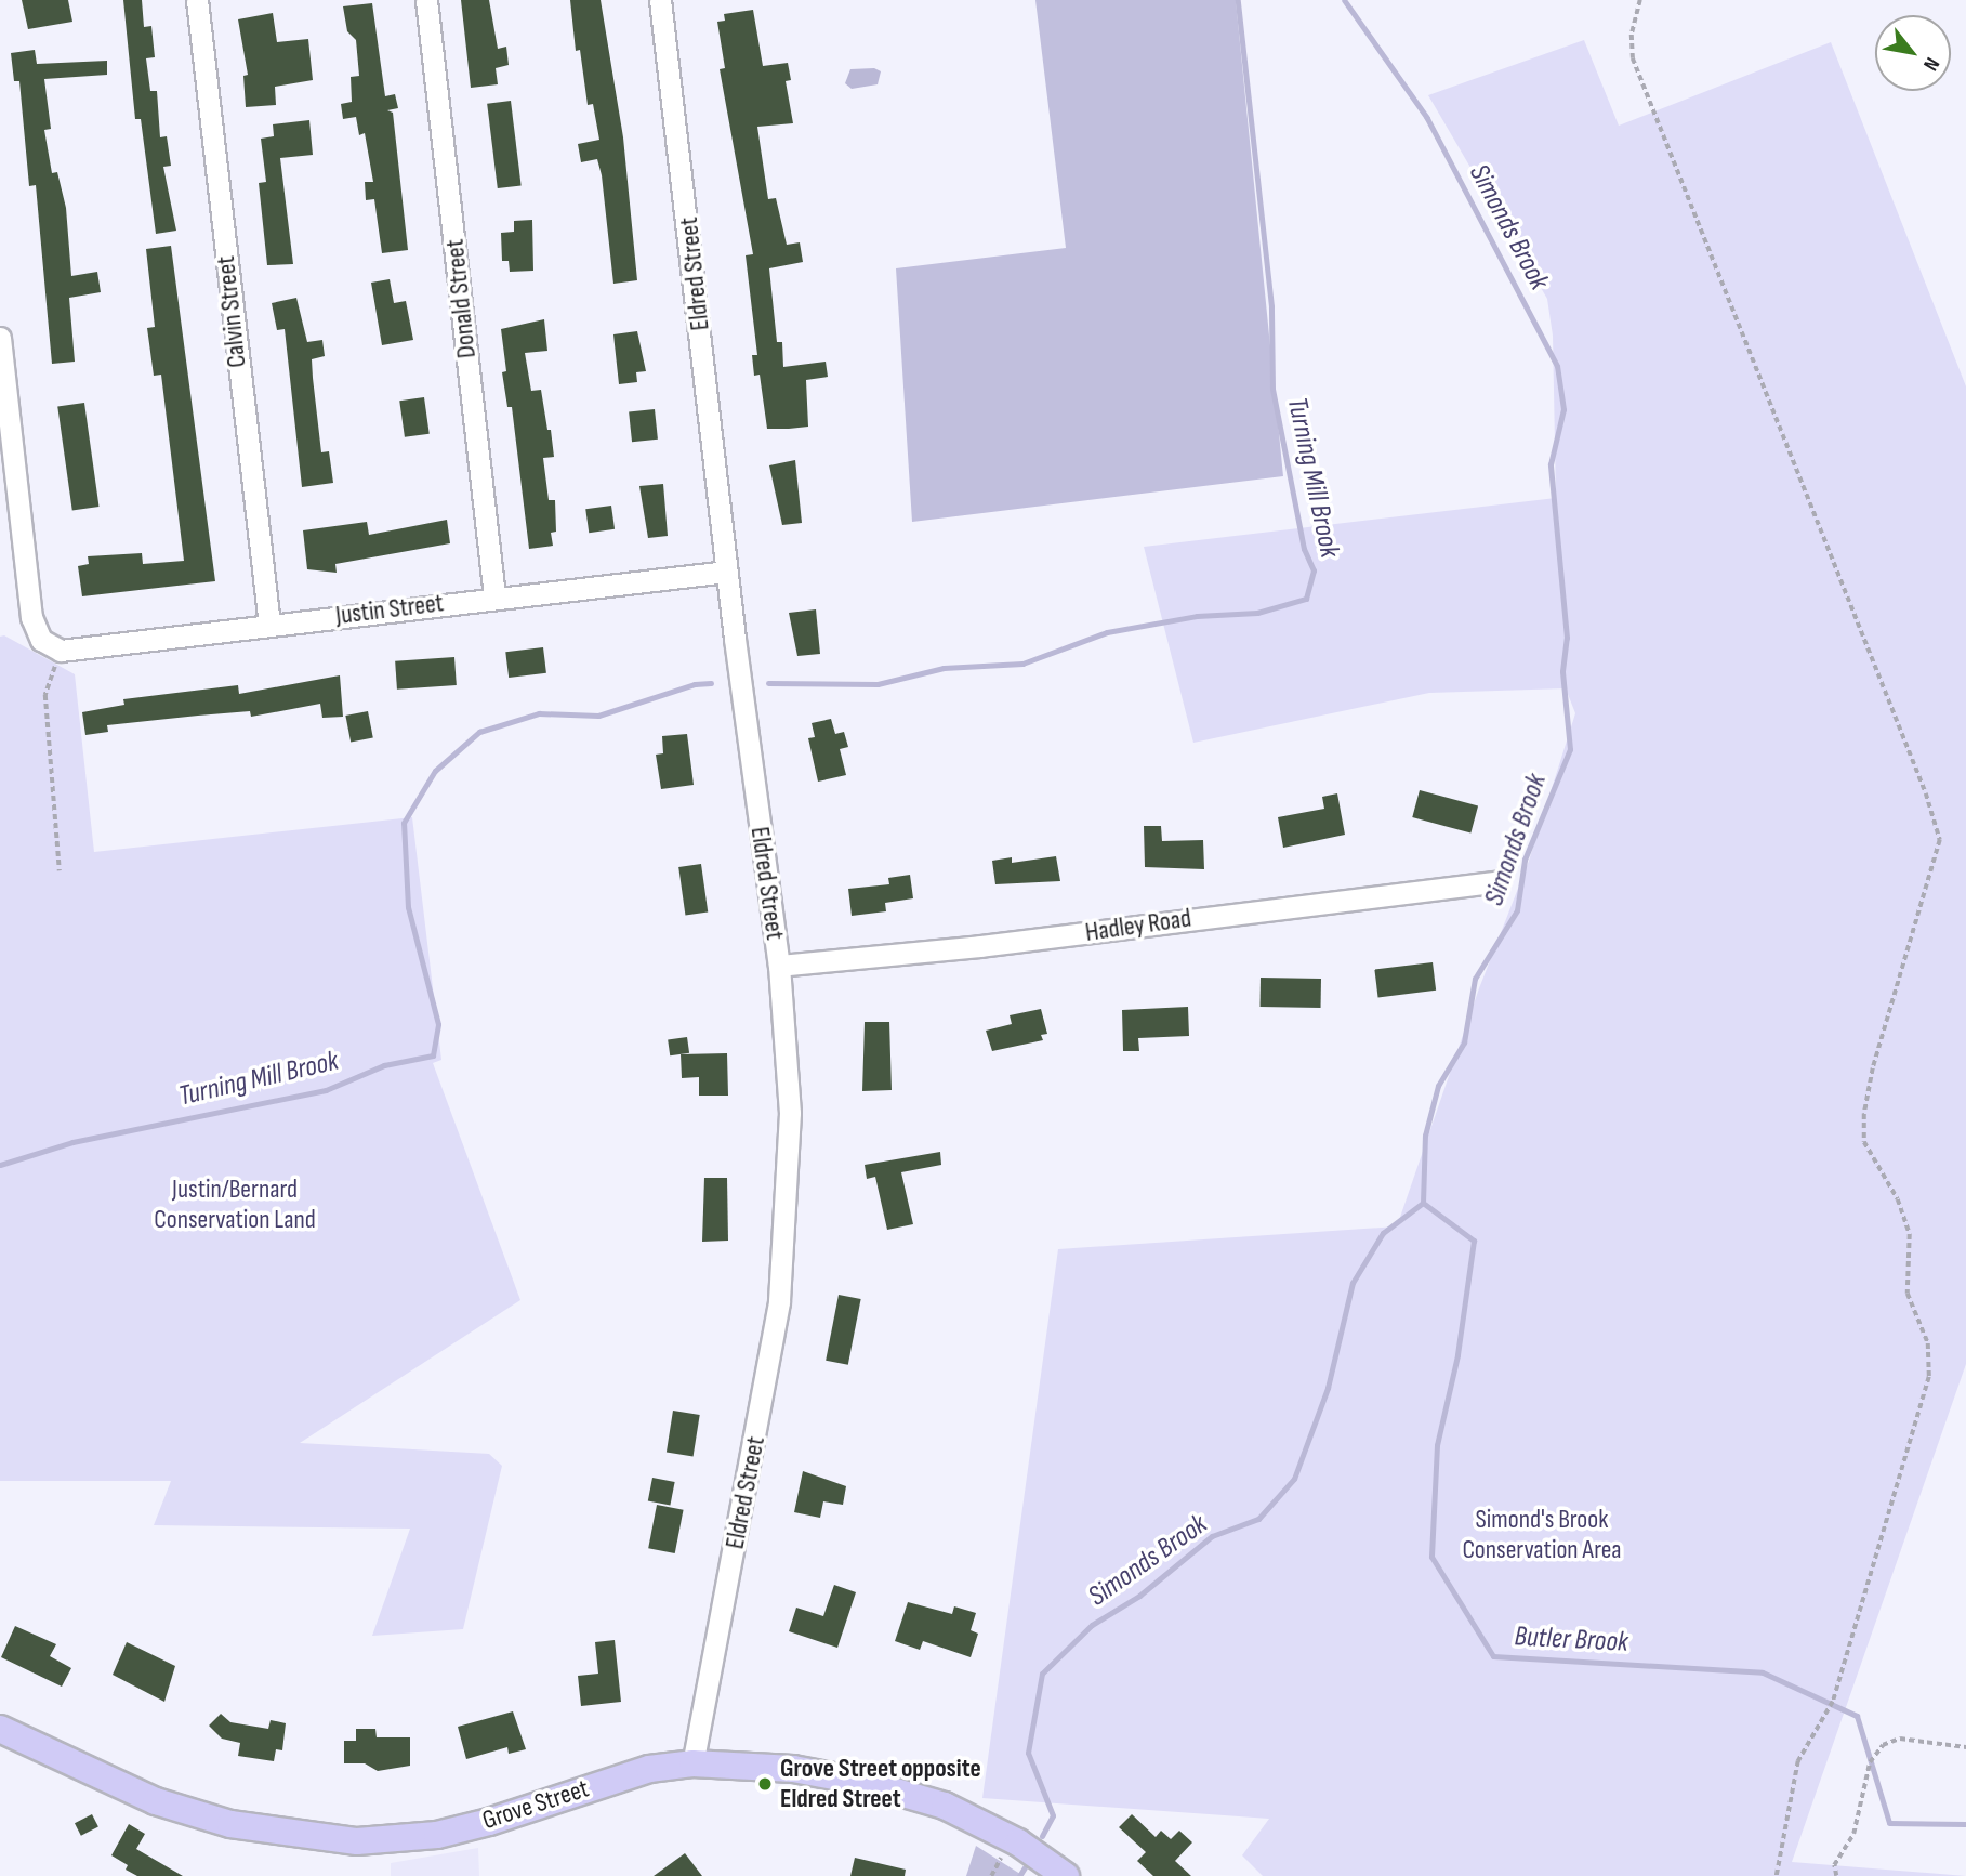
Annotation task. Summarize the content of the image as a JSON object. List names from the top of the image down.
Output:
{
  "streets": {
    "main road": ["Grove Street"],
    "street": [
      "Eldred Street",
      "Donald Street",
      "Calvin Street",
      "Justin Street",
      "Hadley Road"
    ]
  },
  "crossings": [
    ["Eldred Street", "Justin Street"],
    ["Eldred Street", "Hadley Road"],
    ["Eldred Street", "Grove Street"],
    ["Donald Street", "Justin Street"],
    ["Calvin Street", "Justin Street"]
  ],
  "water": ["Simonds Brook", "Turning Mill Brook", "Butler Brook"],
  "parks": ["Justin/Bernard Conservation Land", "Simond's Brook Conservation Area"],
  "places": ["Grove Street opposite Eldred Street"],
  "north": "bottom right"
}
